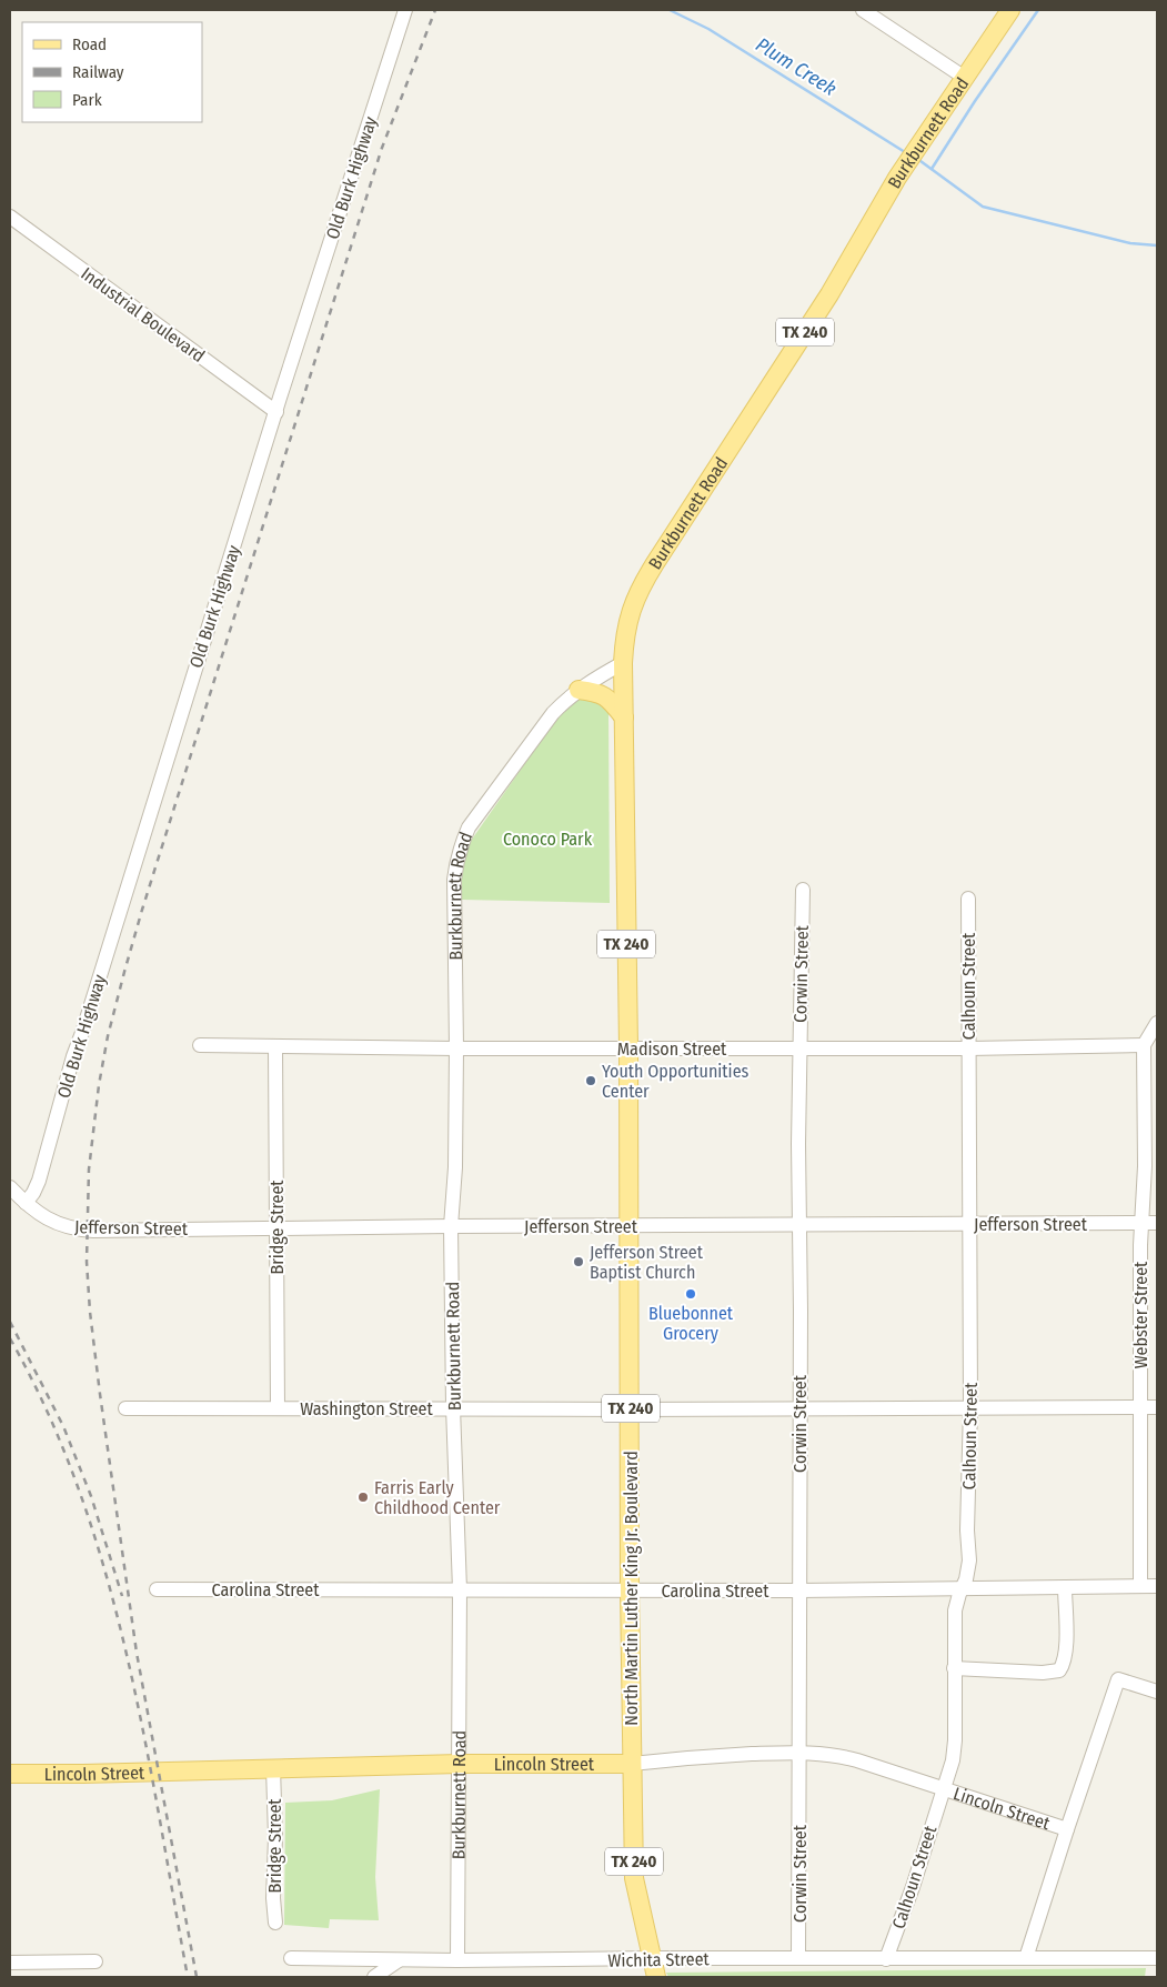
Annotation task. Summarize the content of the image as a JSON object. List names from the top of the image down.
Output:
{
  "streets": {
    "main road": [
      "Burkburnett Road",
      "TX 240",
      "North Martin Luther King Jr. Boulevard",
      "Lincoln Street"
    ],
    "street": [
      "Old Burk Highway",
      "Industrial Boulevard",
      "Corwin Street",
      "Calhoun Street",
      "Madison Street",
      "Jefferson Street",
      "Bridge Street",
      "Webster Street",
      "Washington Street",
      "Carolina Street",
      "Wichita Street"
    ]
  },
  "crossings": [
    ["Burkburnett Road", "Madison Street"],
    ["Burkburnett Road", "Jefferson Street"],
    ["Burkburnett Road", "Washington Street"],
    ["Burkburnett Road", "North Martin Luther King Jr. Boulevard"],
    ["Burkburnett Road", "Carolina Street"],
    ["Burkburnett Road", "Lincoln Street"],
    ["Burkburnett Road", "Wichita Street"],
    ["Old Burk Highway", "Industrial Boulevard"],
    ["Old Burk Highway", "Jefferson Street"],
    ["Corwin Street", "Madison Street"],
    ["Corwin Street", "Jefferson Street"],
    ["Corwin Street", "Washington Street"],
    ["Corwin Street", "Carolina Street"],
    ["Corwin Street", "Lincoln Street"],
    ["Corwin Street", "Wichita Street"],
    ["Calhoun Street", "Madison Street"],
    ["Calhoun Street", "Jefferson Street"],
    ["Calhoun Street", "Washington Street"],
    ["Calhoun Street", "Carolina Street"],
    ["Calhoun Street", "Lincoln Street"],
    ["Calhoun Street", "Wichita Street"],
    ["Madison Street", "Bridge Street"],
    ["Madison Street", "Webster Street"],
    ["Madison Street", "North Martin Luther King Jr. Boulevard"],
    ["Jefferson Street", "Bridge Street"],
    ["Jefferson Street", "Webster Street"],
    ["Jefferson Street", "North Martin Luther King Jr. Boulevard"],
    ["Bridge Street", "Washington Street"],
    ["Bridge Street", "Lincoln Street"],
    ["Webster Street", "Washington Street"],
    ["Webster Street", "Carolina Street"],
    ["Washington Street", "North Martin Luther King Jr. Boulevard"],
    ["North Martin Luther King Jr. Boulevard", "Carolina Street"],
    ["North Martin Luther King Jr. Boulevard", "Lincoln Street"],
    ["North Martin Luther King Jr. Boulevard", "Wichita Street"]
  ],
  "water": ["Plum Creek"],
  "parks": ["Conoco Park"],
  "places": [
    "Youth Opportunities Center",
    "Jefferson Street Baptist Church",
    "Bluebonnet Grocery",
    "Farris Early Childhood Center"
  ],
  "legend": ["Road", "Railway", "Park"]
}
